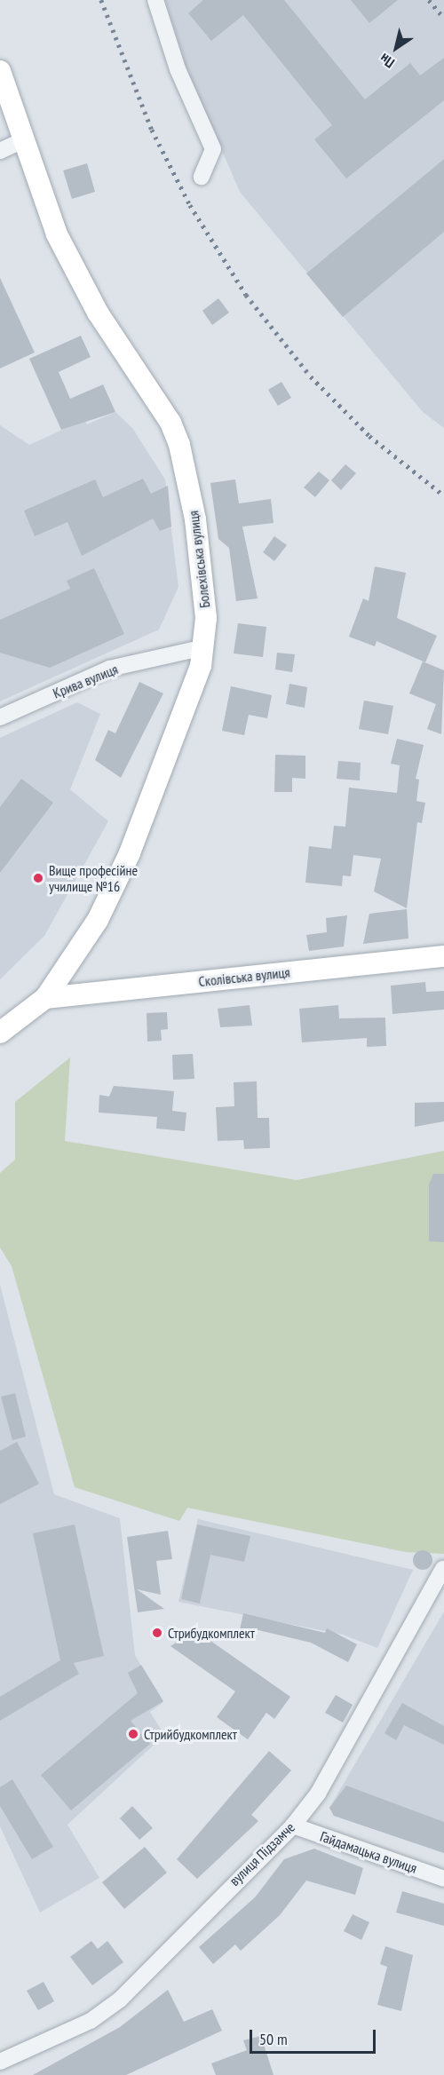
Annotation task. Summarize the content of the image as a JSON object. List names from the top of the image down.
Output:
{
  "streets": {
    "main road": ["Болехівська вулиця", "Сколівська вулиця"],
    "street": ["Крива вулиця", "Гайдамацька вулиця", "вулиця Підзамче"]
  },
  "crossings": [
    ["Болехівська вулиця", "Крива вулиця"],
    ["Болехівська вулиця", "Сколівська вулиця"],
    ["Гайдамацька вулиця", "вулиця Підзамче"]
  ],
  "places": ["Вище професійне училище №16", "Стрибудкомплект", "Стрийбудкомплект"],
  "scale_bar": "50 m",
  "north": "bottom left"
}
